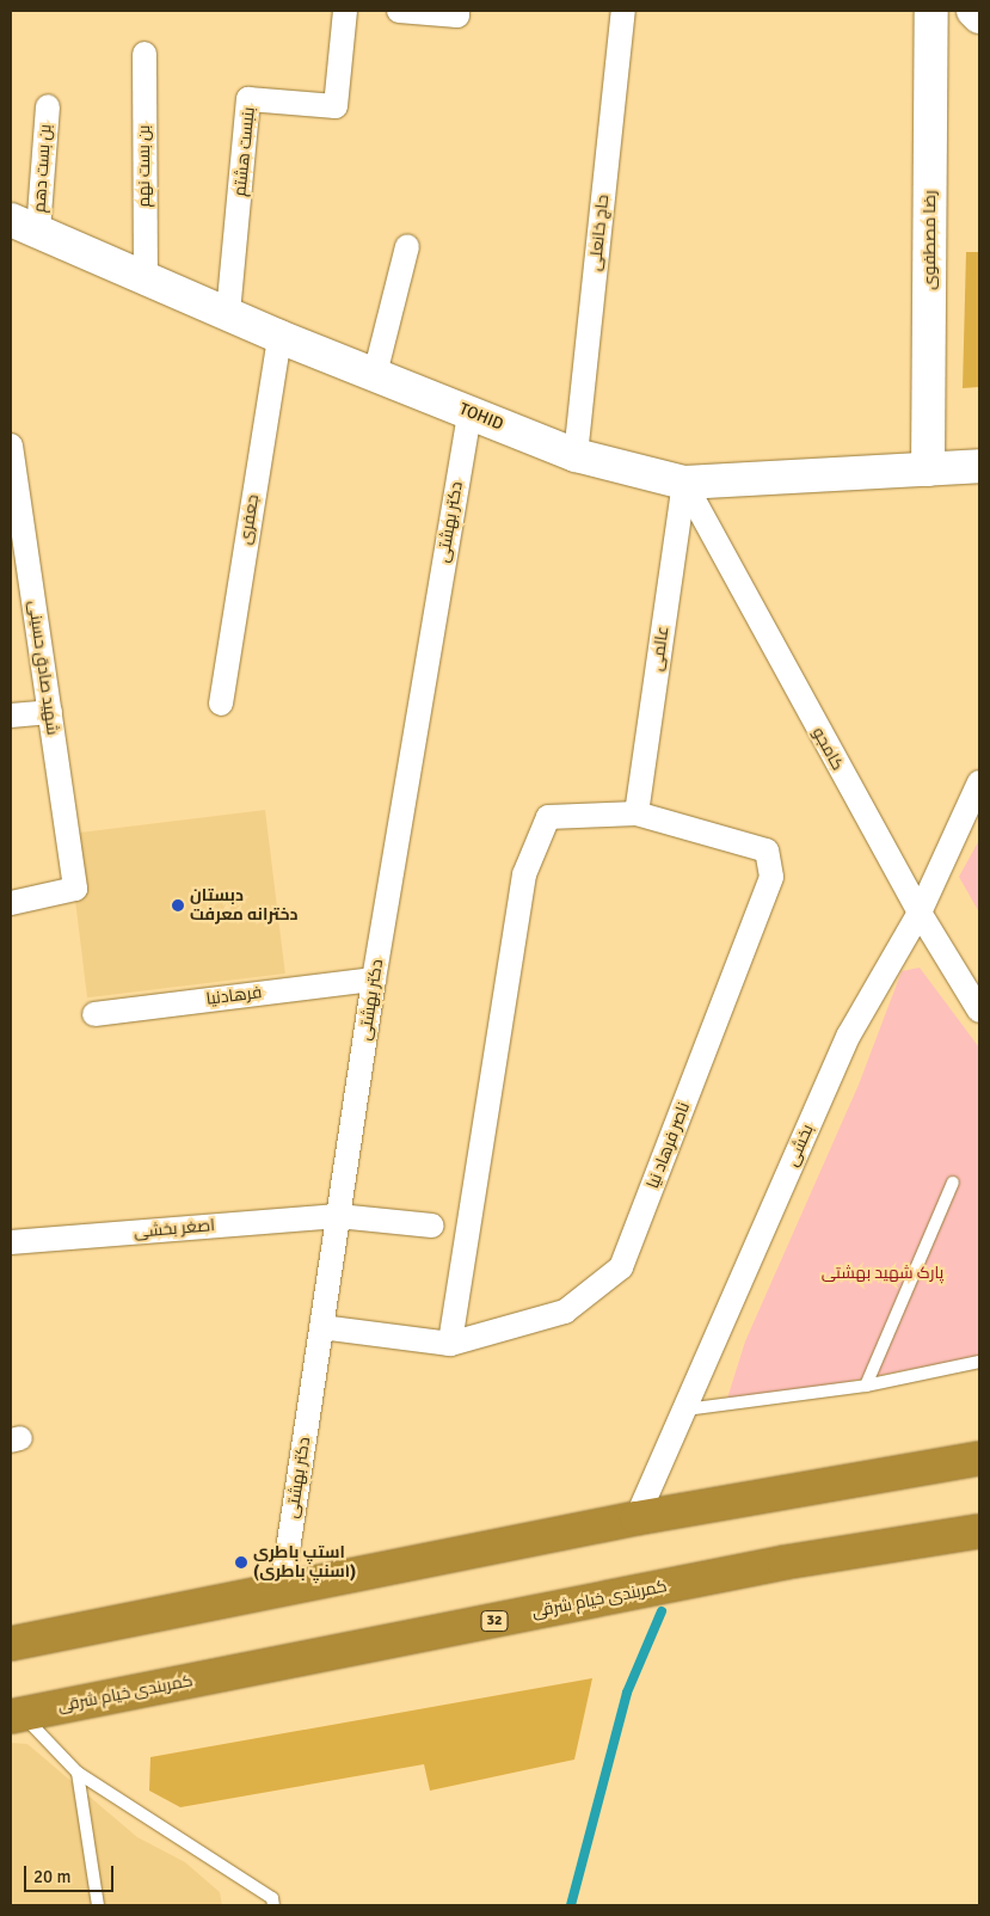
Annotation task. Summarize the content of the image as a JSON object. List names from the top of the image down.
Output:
{
  "streets": {
    "highway": ["کمربندی خیام شرقی", "32"],
    "main road": ["رضا مصطفوی", "TOHID"],
    "street": [
      "بنبست هشتم",
      "بن بست نهم",
      "بن بست دهم",
      "حاج خانعلی",
      "جعفری",
      "دکتر بهشتی",
      "عالمی",
      "شهید صادق حسینی",
      "کامجو",
      "فرهادنیا",
      "ناصر فرهاد نیا",
      "بخشی",
      "اصغر بخشی"
    ]
  },
  "crossings": [
    ["بنبست هشتم", "TOHID"],
    ["بن بست نهم", "TOHID"],
    ["بن بست دهم", "TOHID"],
    ["حاج خانعلی", "TOHID"],
    ["رضا مصطفوی", "TOHID"],
    ["TOHID", "جعفری"],
    ["TOHID", "دکتر بهشتی"],
    ["TOHID", "عالمی"],
    ["TOHID", "کامجو"],
    ["دکتر بهشتی", "فرهادنیا"],
    ["دکتر بهشتی", "ناصر فرهاد نیا"],
    ["دکتر بهشتی", "اصغر بخشی"],
    ["عالمی", "کامجو"],
    ["عالمی", "ناصر فرهاد نیا"],
    ["کامجو", "بخشی"]
  ],
  "parks": ["پارک شهید بهشتی"],
  "places": ["دبستان دخترانه معرفت", "استپ باطری (اسنپ باطری)"],
  "scale_bar": "20 m"
}
